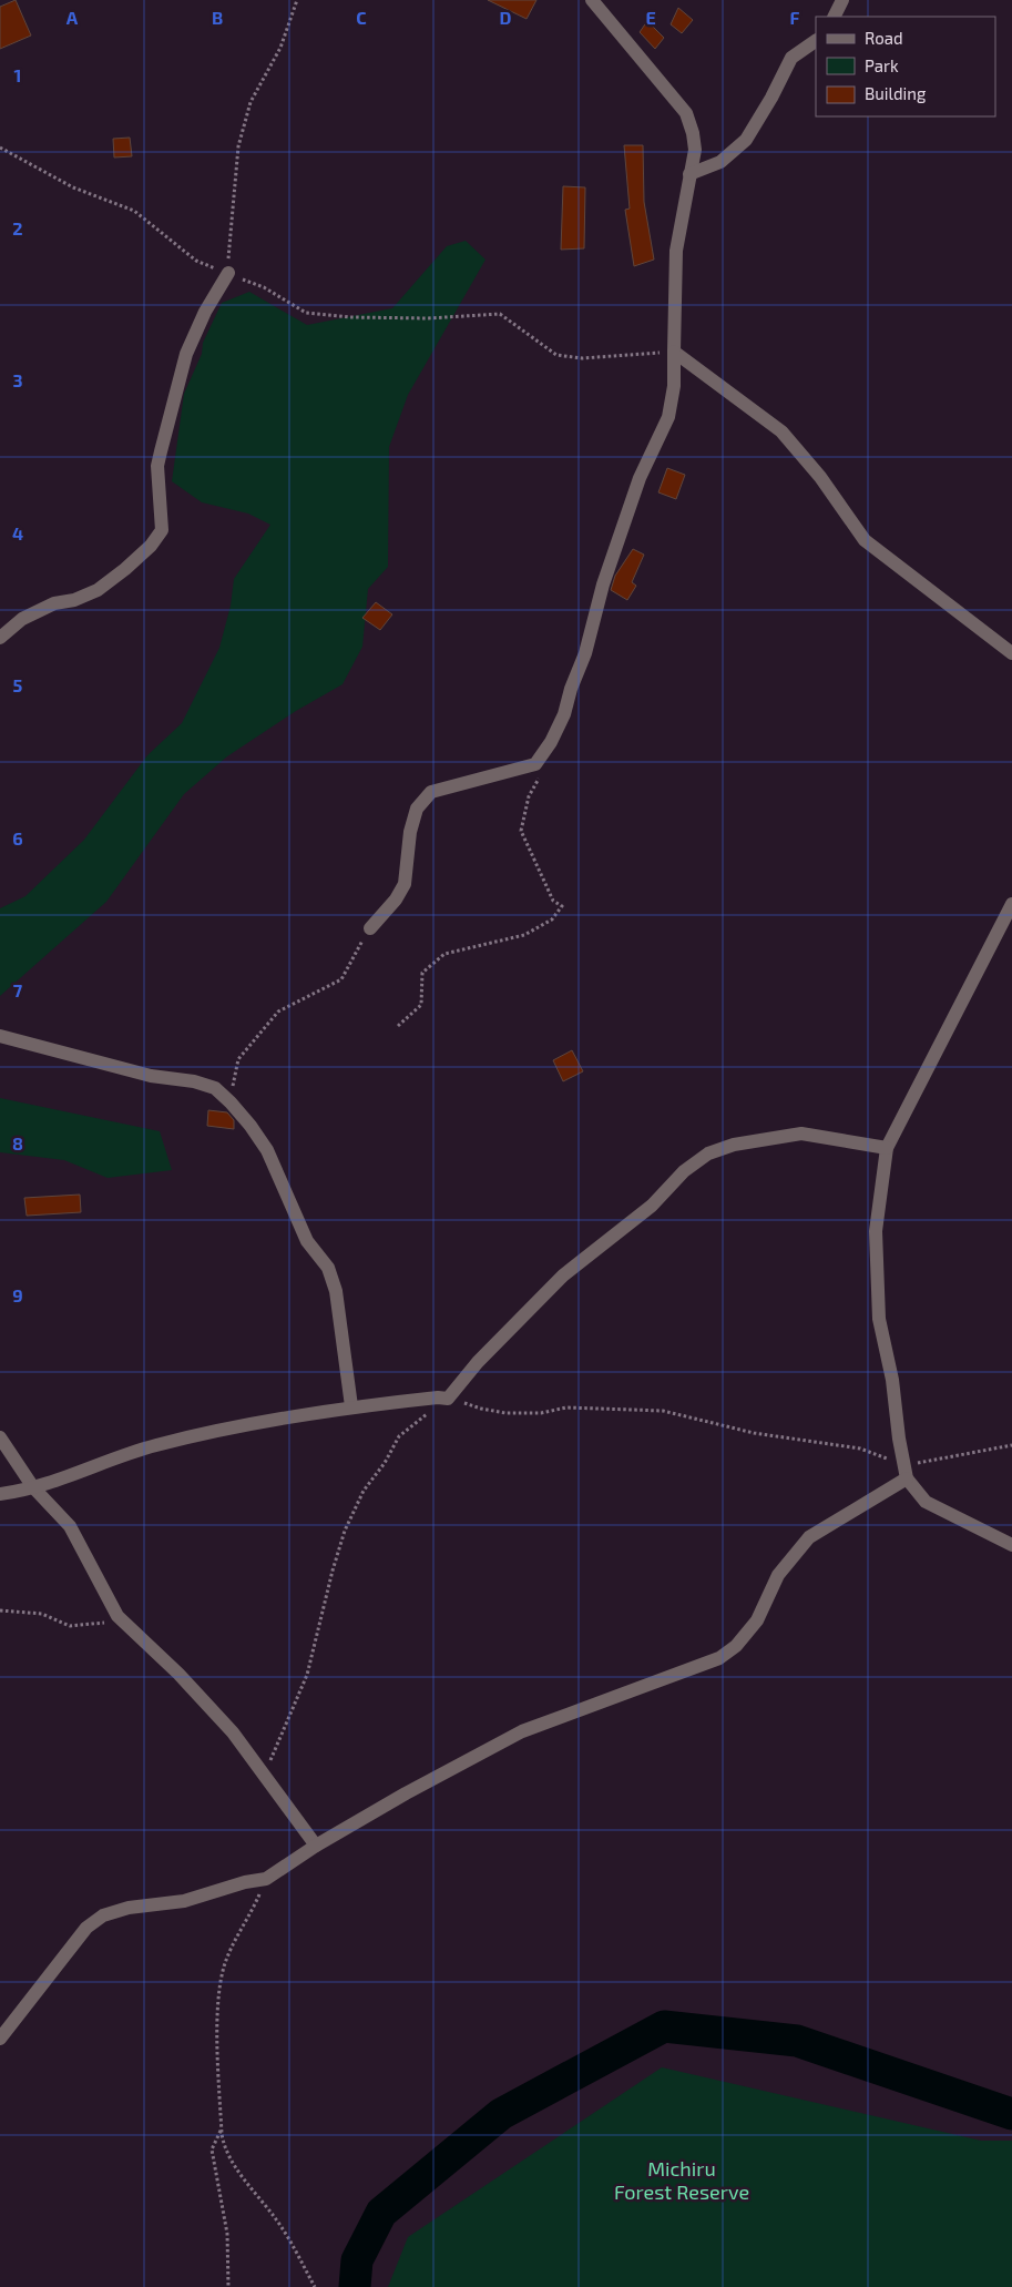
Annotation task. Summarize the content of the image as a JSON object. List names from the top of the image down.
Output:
{
  "parks": ["Michiru Forest Reserve"],
  "legend": ["Road", "Park", "Building"],
  "grid": {
    "columns": [
      "A",
      "B",
      "C",
      "D",
      "E",
      "F"
    ],
    "rows": [
      "1",
      "2",
      "3",
      "4",
      "5",
      "6",
      "7",
      "8",
      "9"
    ]
  }
}
